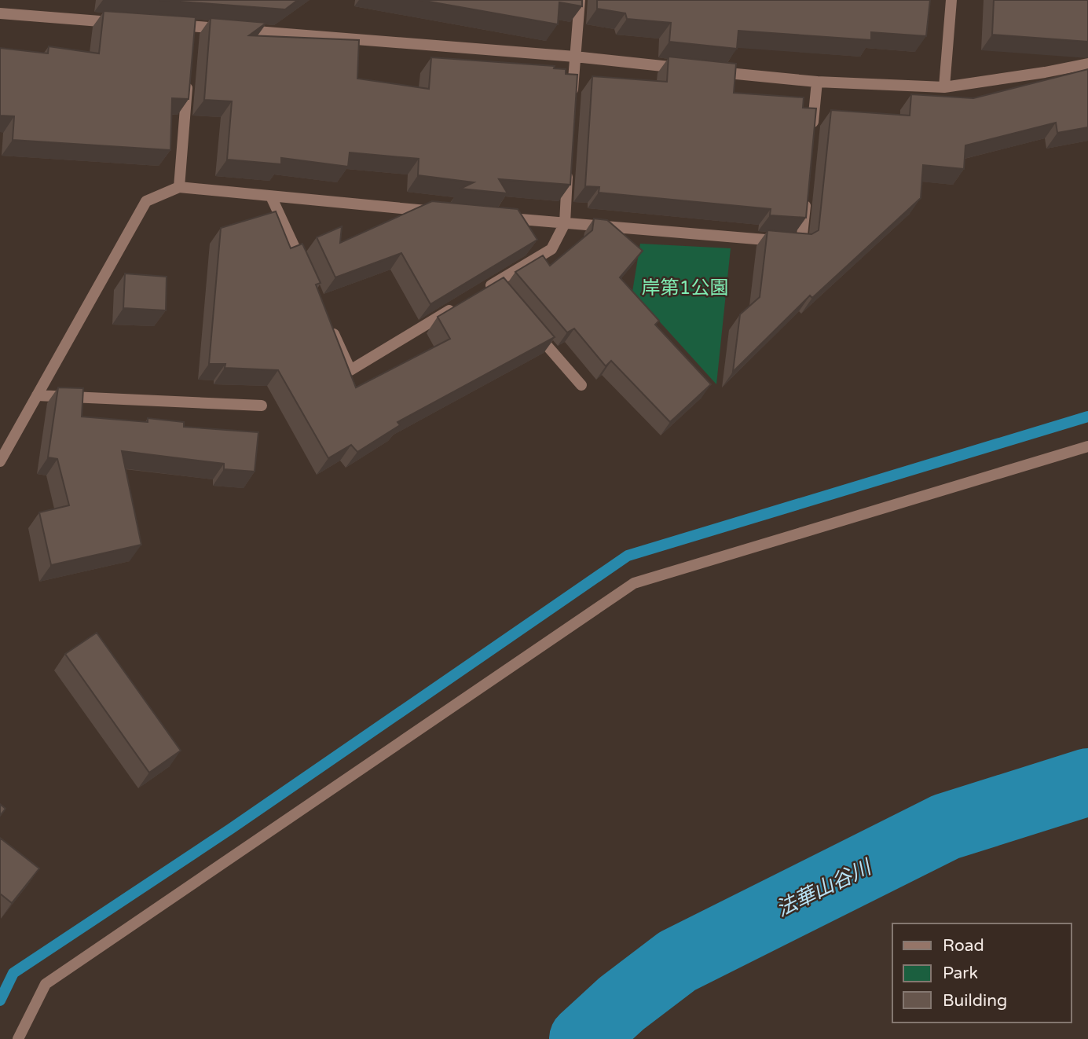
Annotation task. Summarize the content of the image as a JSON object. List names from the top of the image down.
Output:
{
  "water": ["法華山谷川"],
  "parks": ["岸第1公園"],
  "legend": ["Road", "Park", "Building"]
}
